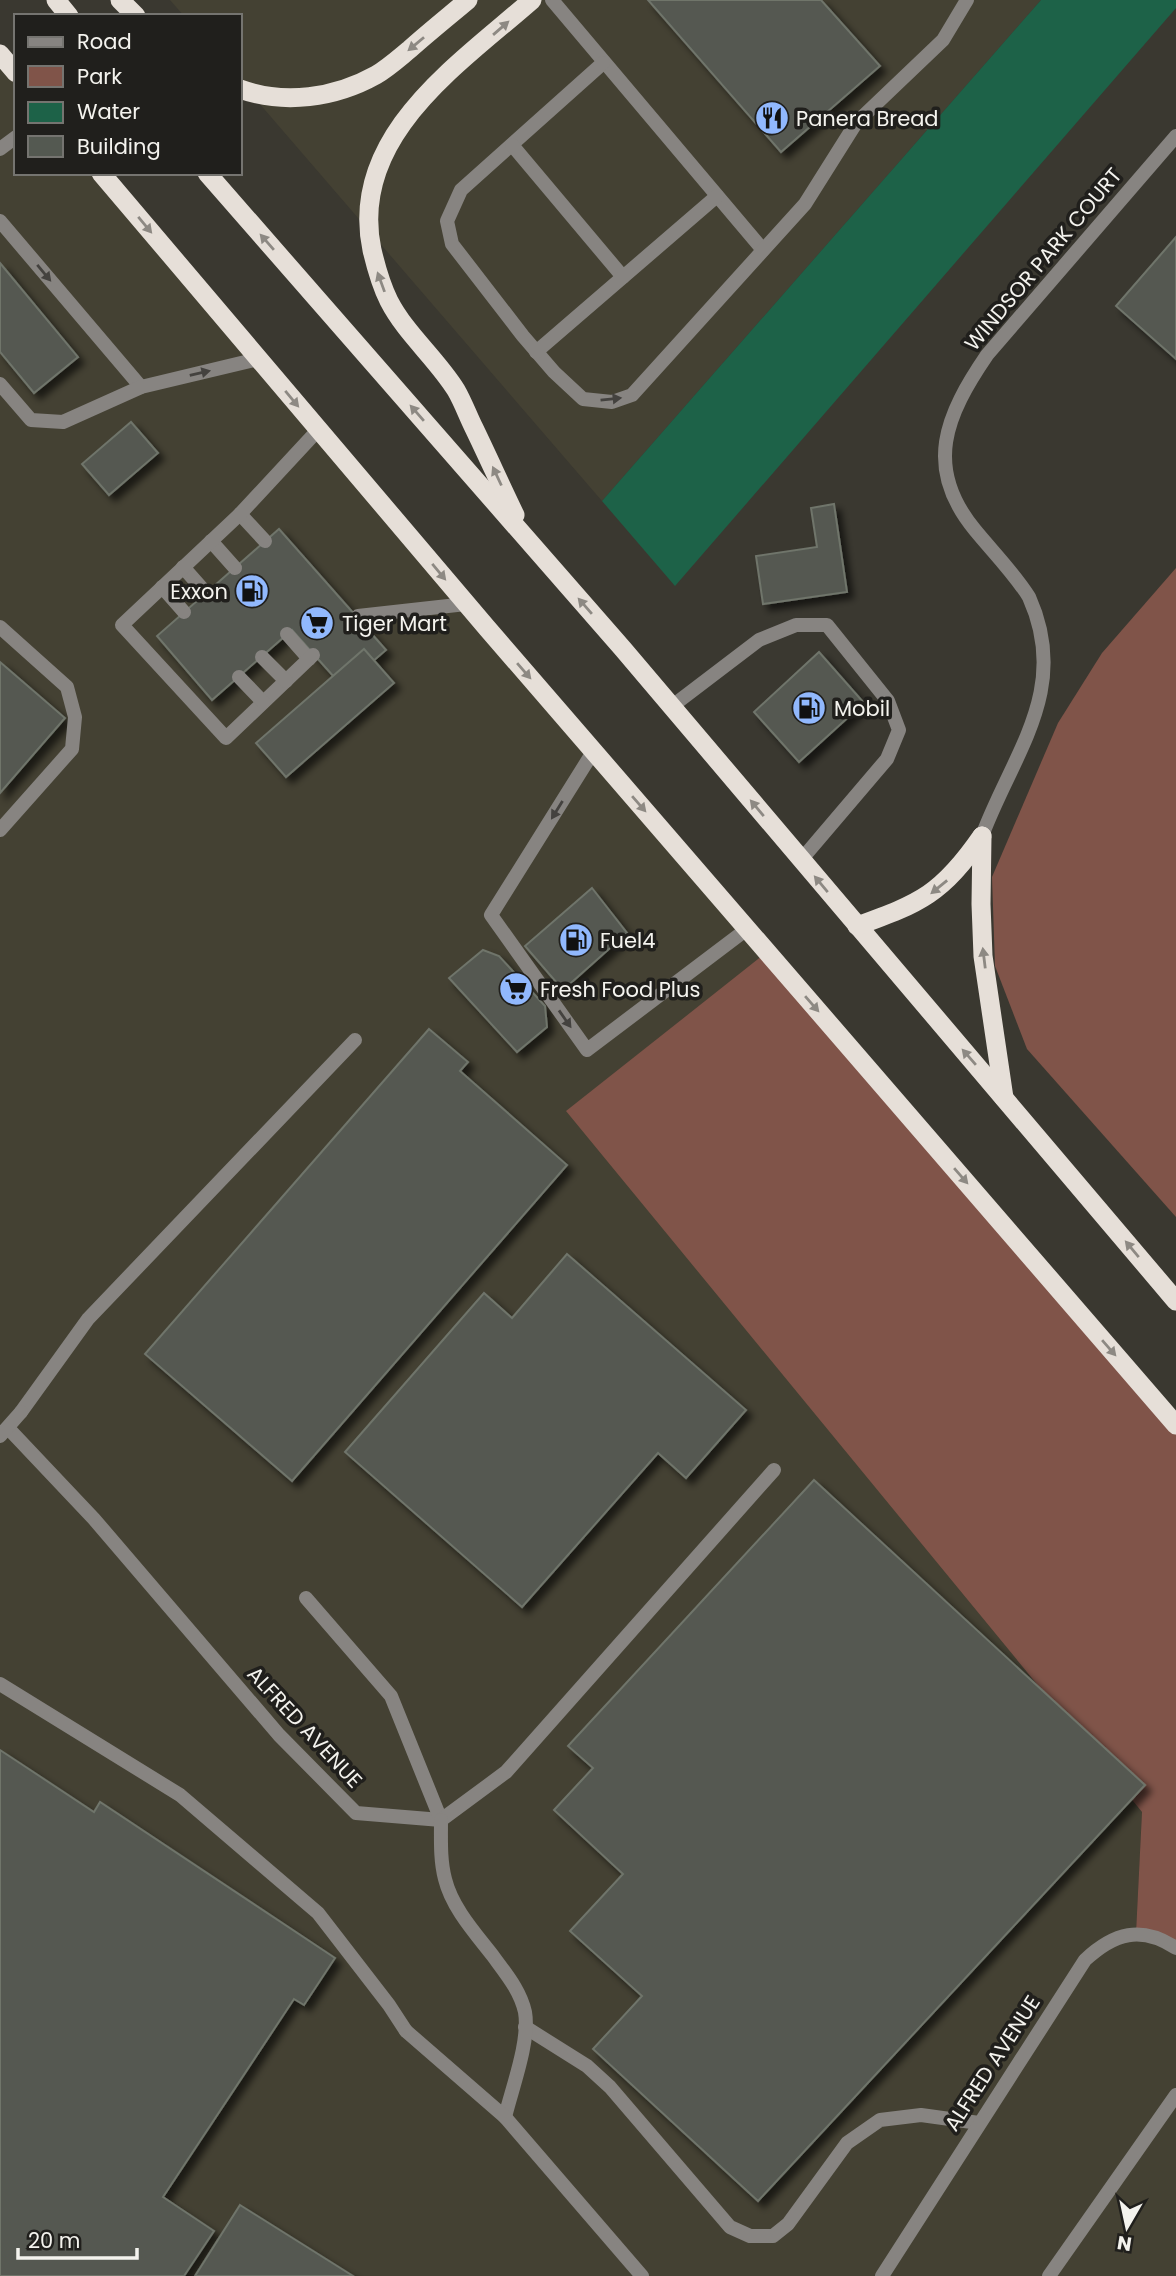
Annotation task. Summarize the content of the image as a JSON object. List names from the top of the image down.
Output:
{
  "streets": {
    "street": ["WINDSOR PARK COURT", "ALFRED AVENUE"]
  },
  "places": {
    "restaurant": ["Panera Bread"],
    "fuel station": ["Exxon", "Mobil", "Fuel4"],
    "supermarket": ["Tiger Mart", "Fresh Food Plus"]
  },
  "legend": [
    "Road",
    "Park",
    "Water",
    "Building"
  ],
  "scale_bar": "20 m",
  "north": "bottom"
}
